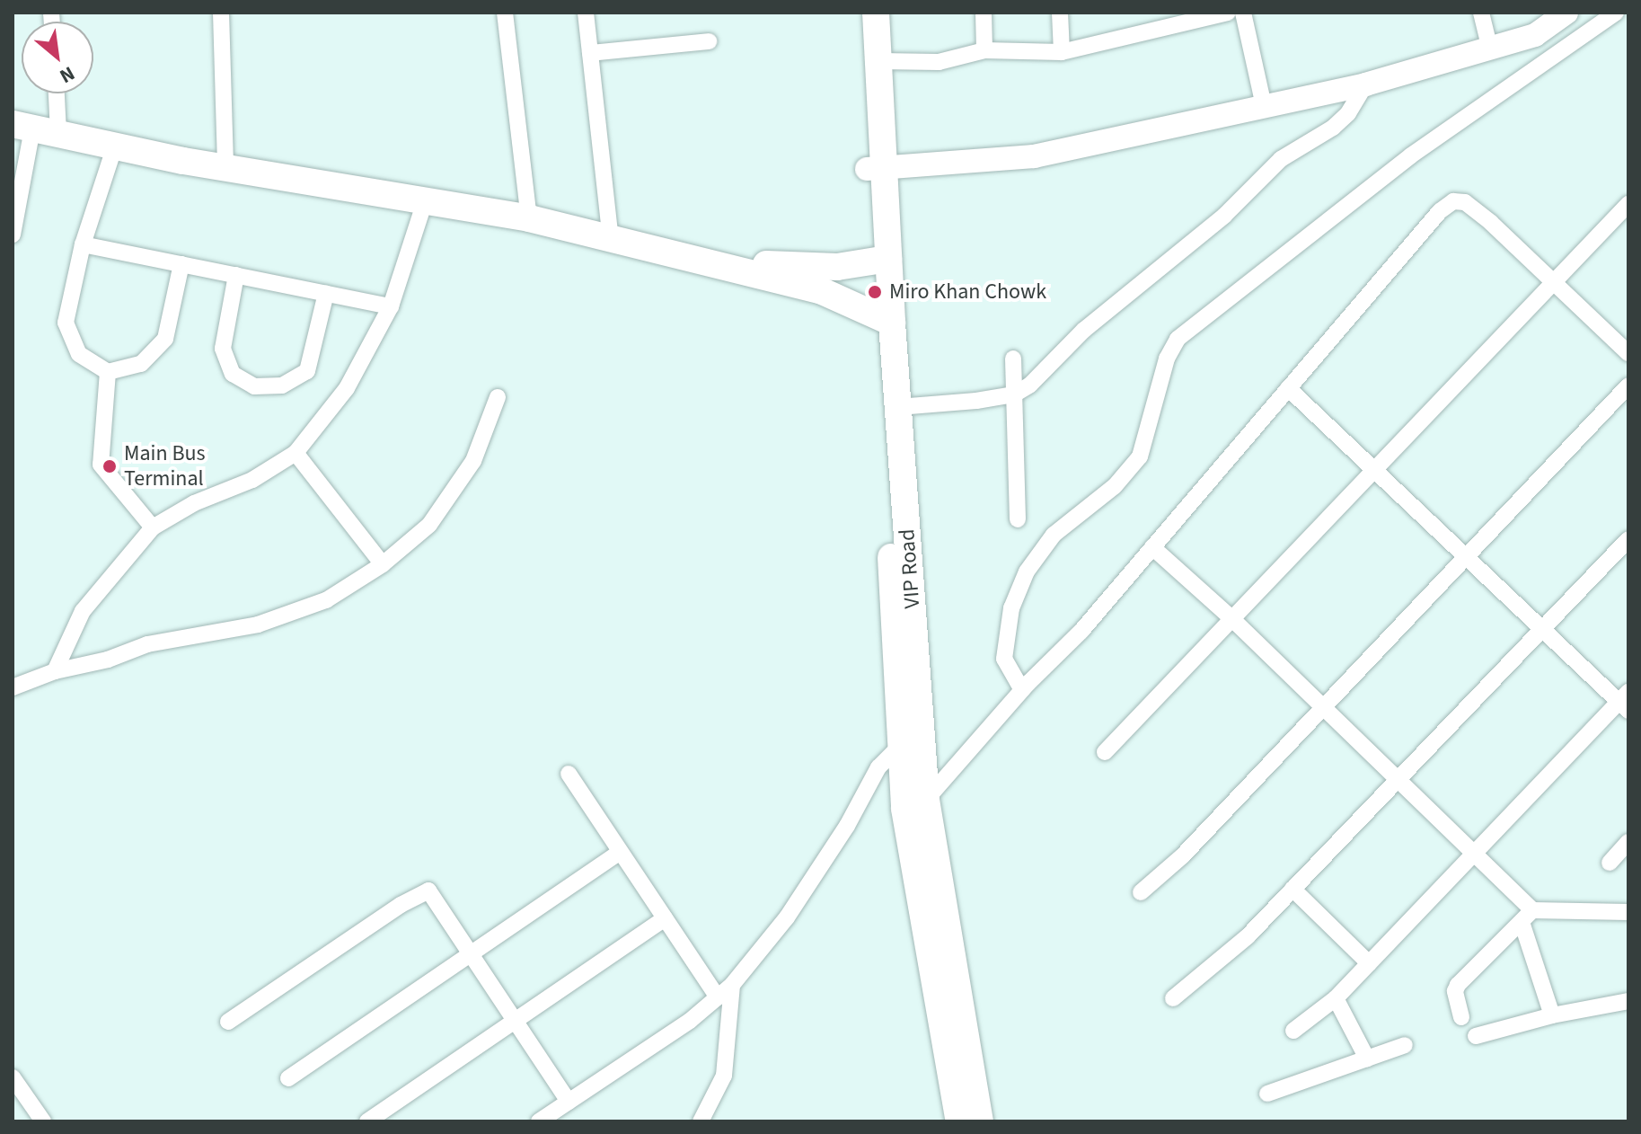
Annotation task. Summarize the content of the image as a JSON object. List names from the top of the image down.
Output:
{
  "streets": {
    "main road": ["VIP Road"]
  },
  "places": ["Miro Khan Chowk", "Main Bus Terminal"],
  "north": "bottom right"
}
